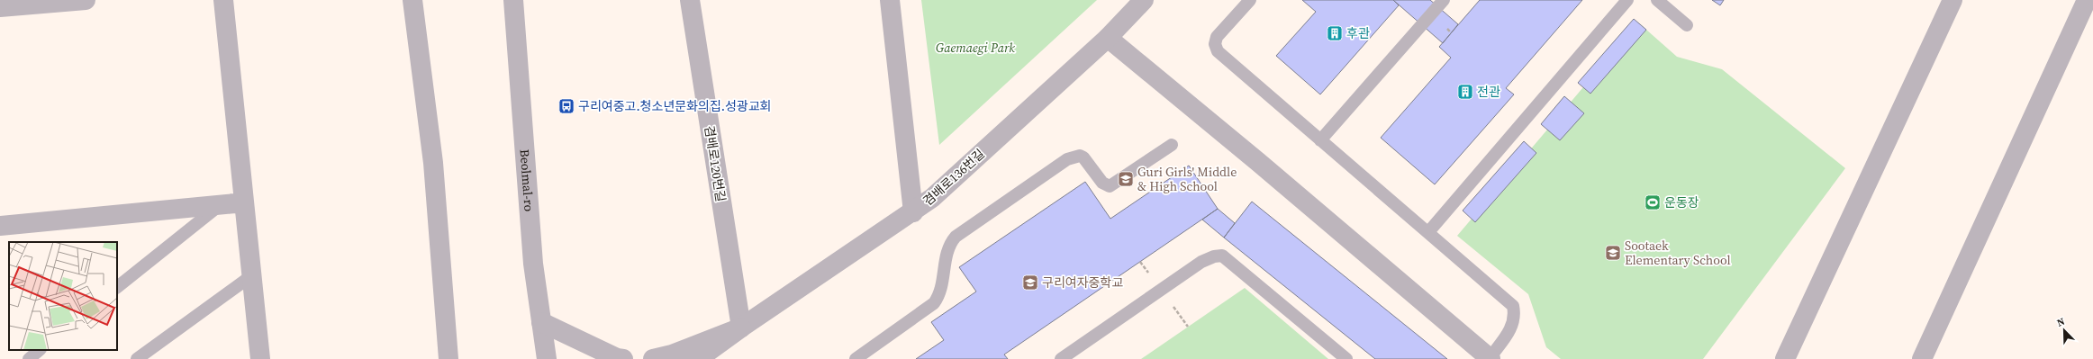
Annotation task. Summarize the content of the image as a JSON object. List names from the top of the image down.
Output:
{
  "streets": {
    "street": ["겸배로120번길", "겸배로136번길", "Beolmal-ro"]
  },
  "crossings": [
    ["겸배로120번길", "겸배로136번길"]
  ],
  "parks": ["Gaemaegi Park"],
  "places": {
    "building": ["후관", "전관"],
    "bus stop": ["구리여중고.청소년문화의집.성광교회"],
    "school or university": ["Guri Girls' Middle & High School", "Sootaek Elementary School", "구리여자중학교"],
    "sports": ["운동장"]
  },
  "north": "top left"
}
